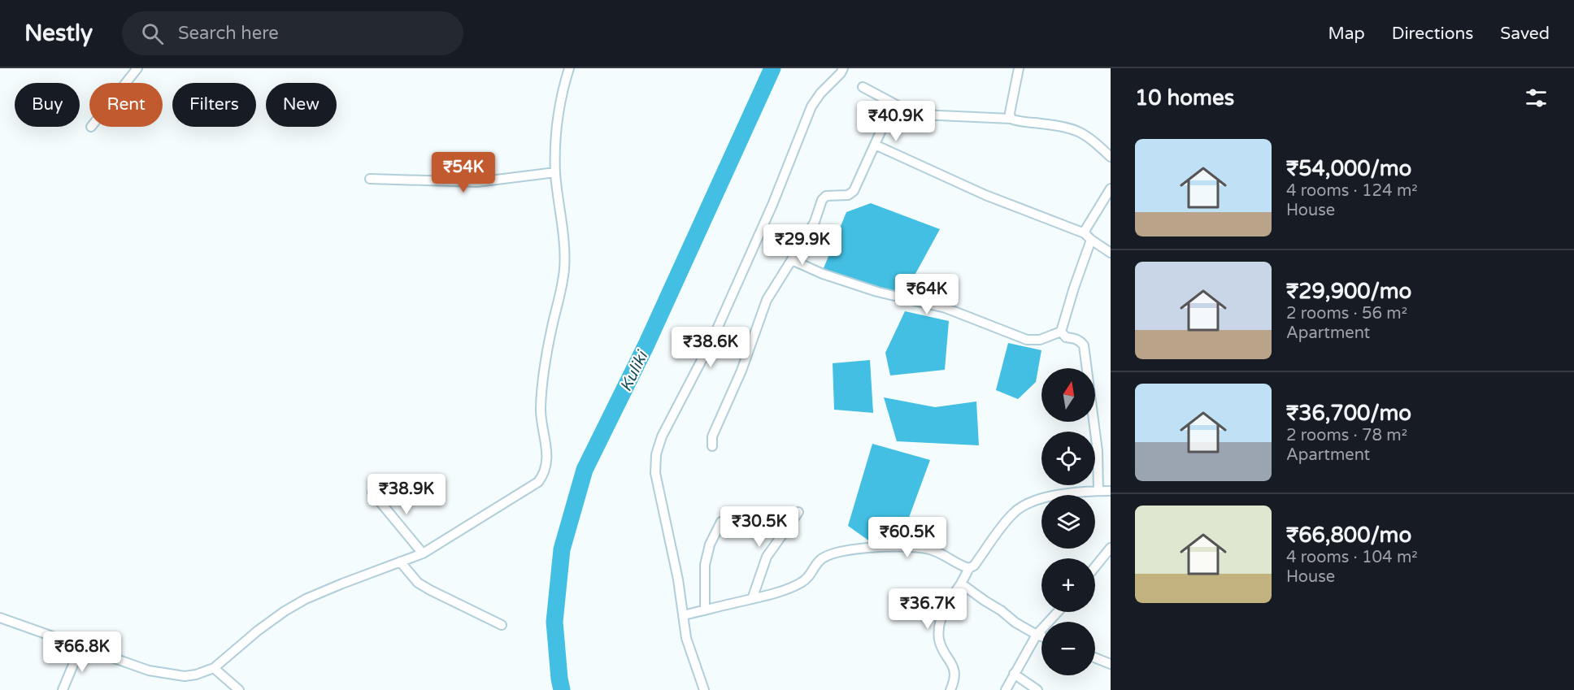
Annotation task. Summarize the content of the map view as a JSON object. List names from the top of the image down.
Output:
{
  "water": ["Kuliki"],
  "north": "top",
  "page": {
    "header": "Nestly",
    "search": "Search here",
    "nav": ["Map", "Directions", "Saved"],
    "heading": "10 homes",
    "chip": [
      "Buy",
      "Rent",
      "Filters",
      "New"
    ],
    "price": [
      "₹40.9K",
      "₹54K",
      "₹29.9K",
      "₹64K",
      "₹38.6K",
      "₹38.9K",
      "₹30.5K",
      "₹60.5K",
      "₹36.7K",
      "₹66.8K"
    ],
    "list": [
      {
        "name": "₹54,000/mo",
        "note": "4 rooms · 124 m² · House"
      },
      {
        "name": "₹29,900/mo",
        "note": "2 rooms · 56 m² · Apartment"
      },
      {
        "name": "₹36,700/mo",
        "note": "2 rooms · 78 m² · Apartment"
      },
      {
        "name": "₹66,800/mo",
        "note": "4 rooms · 104 m² · House"
      }
    ],
    "map_buttons": ["+", "−"]
  }
}
